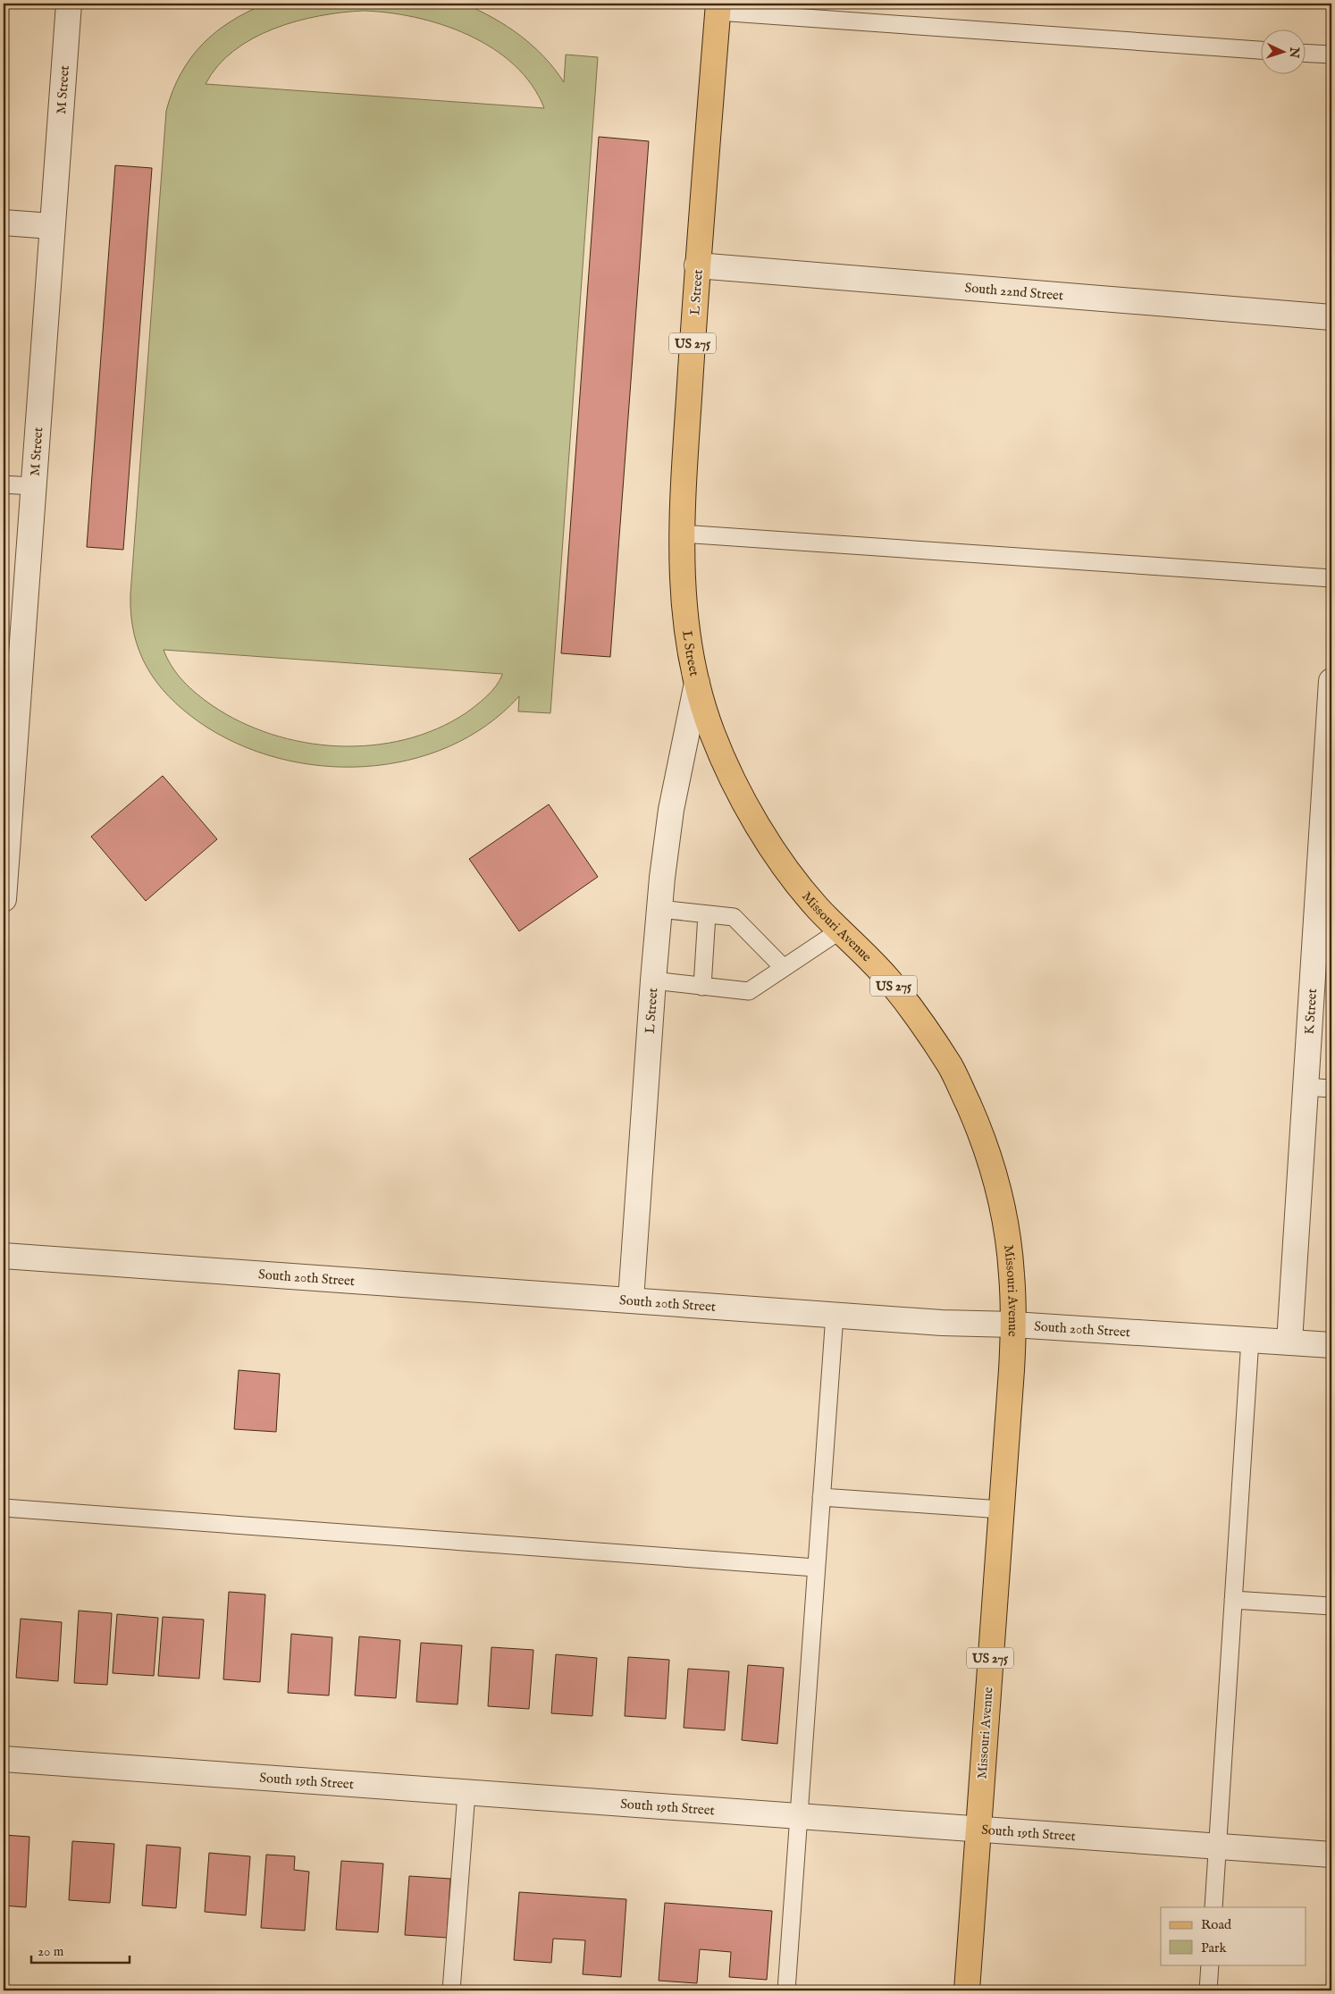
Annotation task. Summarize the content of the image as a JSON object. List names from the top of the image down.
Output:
{
  "streets": {
    "main road": ["L Street", "US 275", "Missouri Avenue"],
    "street": [
      "M Street",
      "South 22nd Street",
      "K Street",
      "South 20th Street",
      "South 19th Street"
    ]
  },
  "crossings": [
    ["South 22nd Street", "L Street"],
    ["L Street", "Missouri Avenue"],
    ["L Street", "South 20th Street"],
    ["Missouri Avenue", "South 20th Street"],
    ["Missouri Avenue", "South 19th Street"],
    ["K Street", "South 20th Street"]
  ],
  "legend": ["Road", "Park"],
  "scale_bar": "20 m",
  "north": "right"
}
